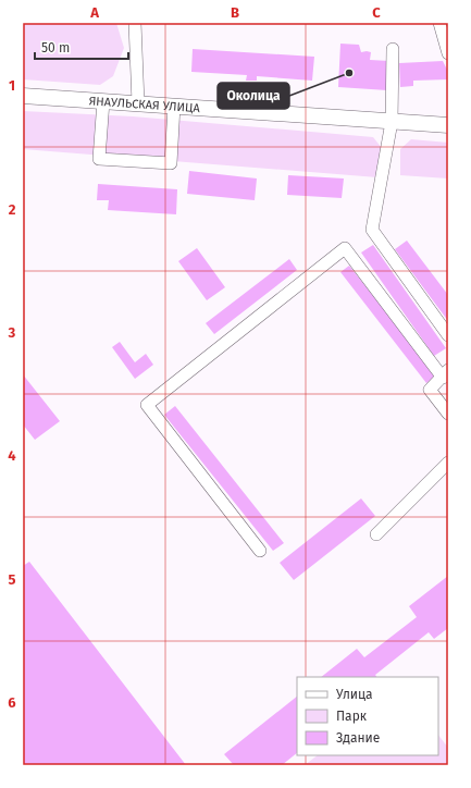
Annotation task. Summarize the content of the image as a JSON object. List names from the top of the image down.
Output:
{
  "streets": {
    "main road": ["ЯНАУЛЬСКАЯ УЛИЦА"]
  },
  "places": ["Околица"],
  "legend": ["Улица", "Парк", "Здание"],
  "scale_bar": "50 m",
  "grid": {
    "columns": ["A", "B", "C"],
    "rows": [
      "1",
      "2",
      "3",
      "4",
      "5",
      "6"
    ]
  }
}
